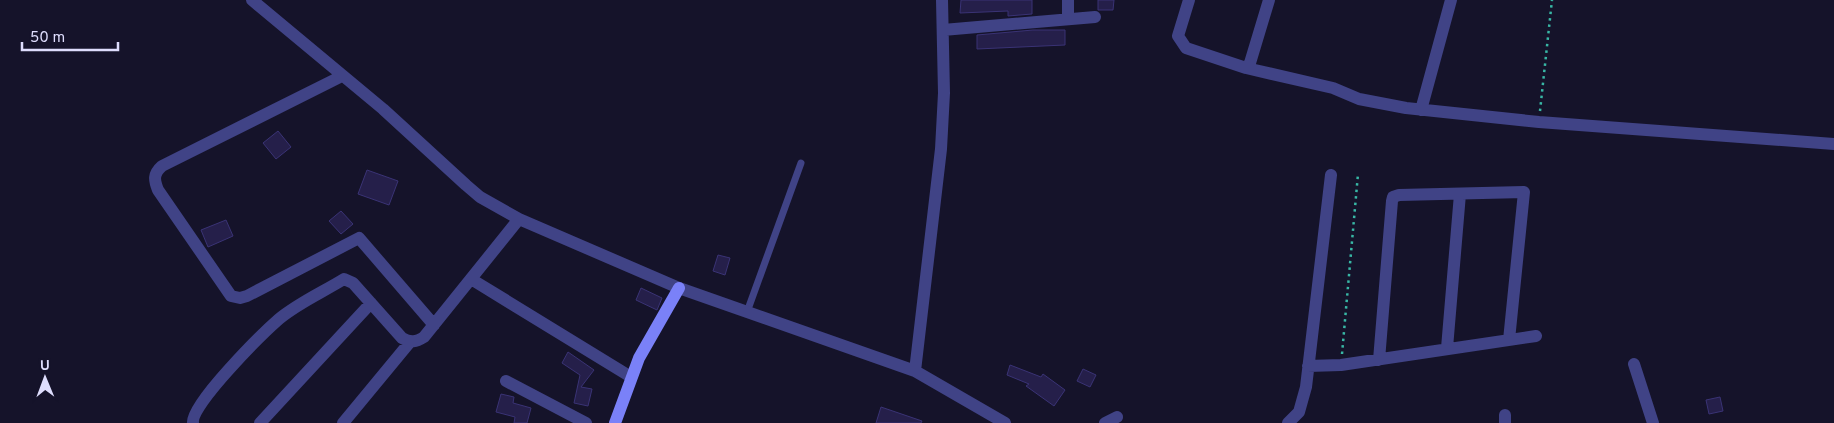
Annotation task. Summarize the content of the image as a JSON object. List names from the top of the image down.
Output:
{
  "scale_bar": "50 m",
  "north": "top"
}
